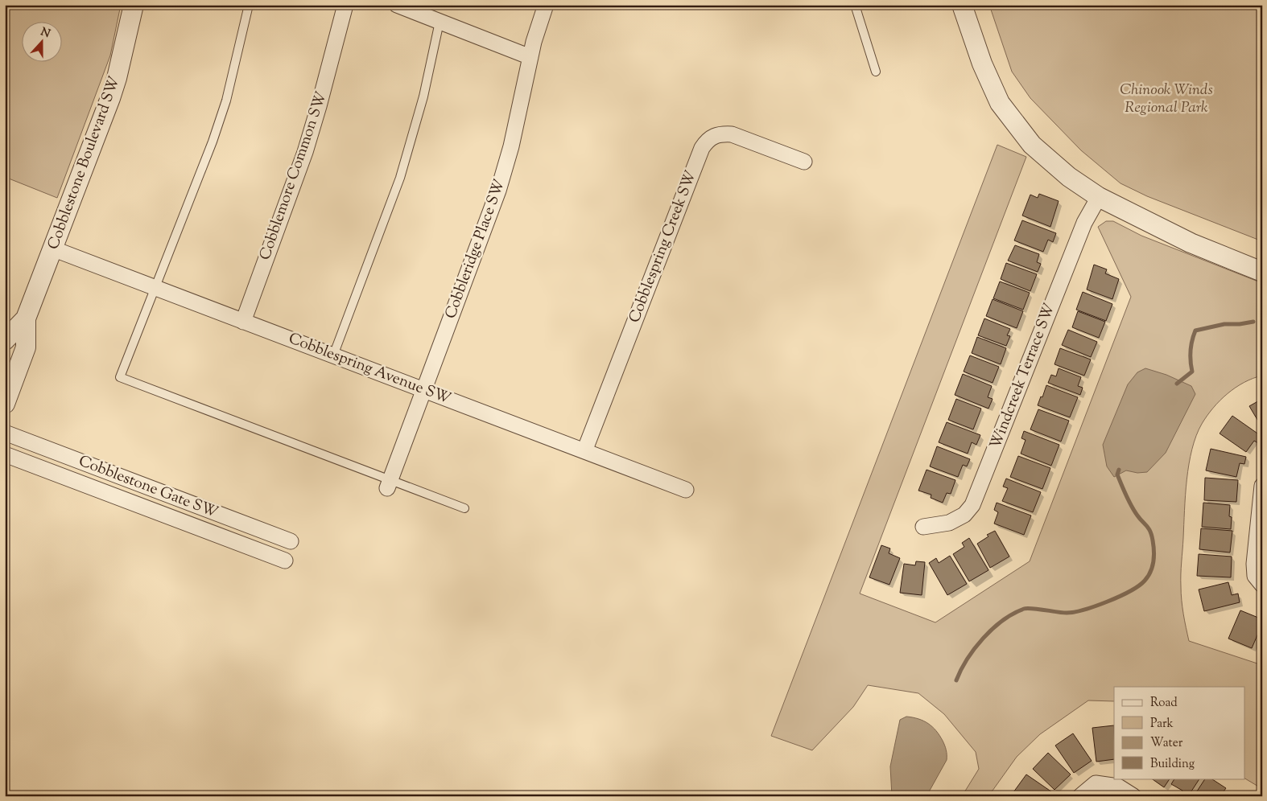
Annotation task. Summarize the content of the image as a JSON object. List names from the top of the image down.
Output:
{
  "streets": {
    "street": [
      "Cobblestone Boulevard SW",
      "Cobblemore Common SW",
      "Cobblespring Creek SW",
      "Cobbleridge Place SW",
      "Cobblespring Avenue SW",
      "Windcreek Terrace SW",
      "Cobblestone Gate SW"
    ]
  },
  "crossings": [
    ["Cobblestone Boulevard SW", "Cobblespring Avenue SW"],
    ["Cobblemore Common SW", "Cobblespring Avenue SW"],
    ["Cobblespring Creek SW", "Cobblespring Avenue SW"],
    ["Cobbleridge Place SW", "Cobblespring Avenue SW"]
  ],
  "parks": ["Chinook Winds Regional Park"],
  "legend": [
    "Road",
    "Park",
    "Water",
    "Building"
  ],
  "north": "top"
}
